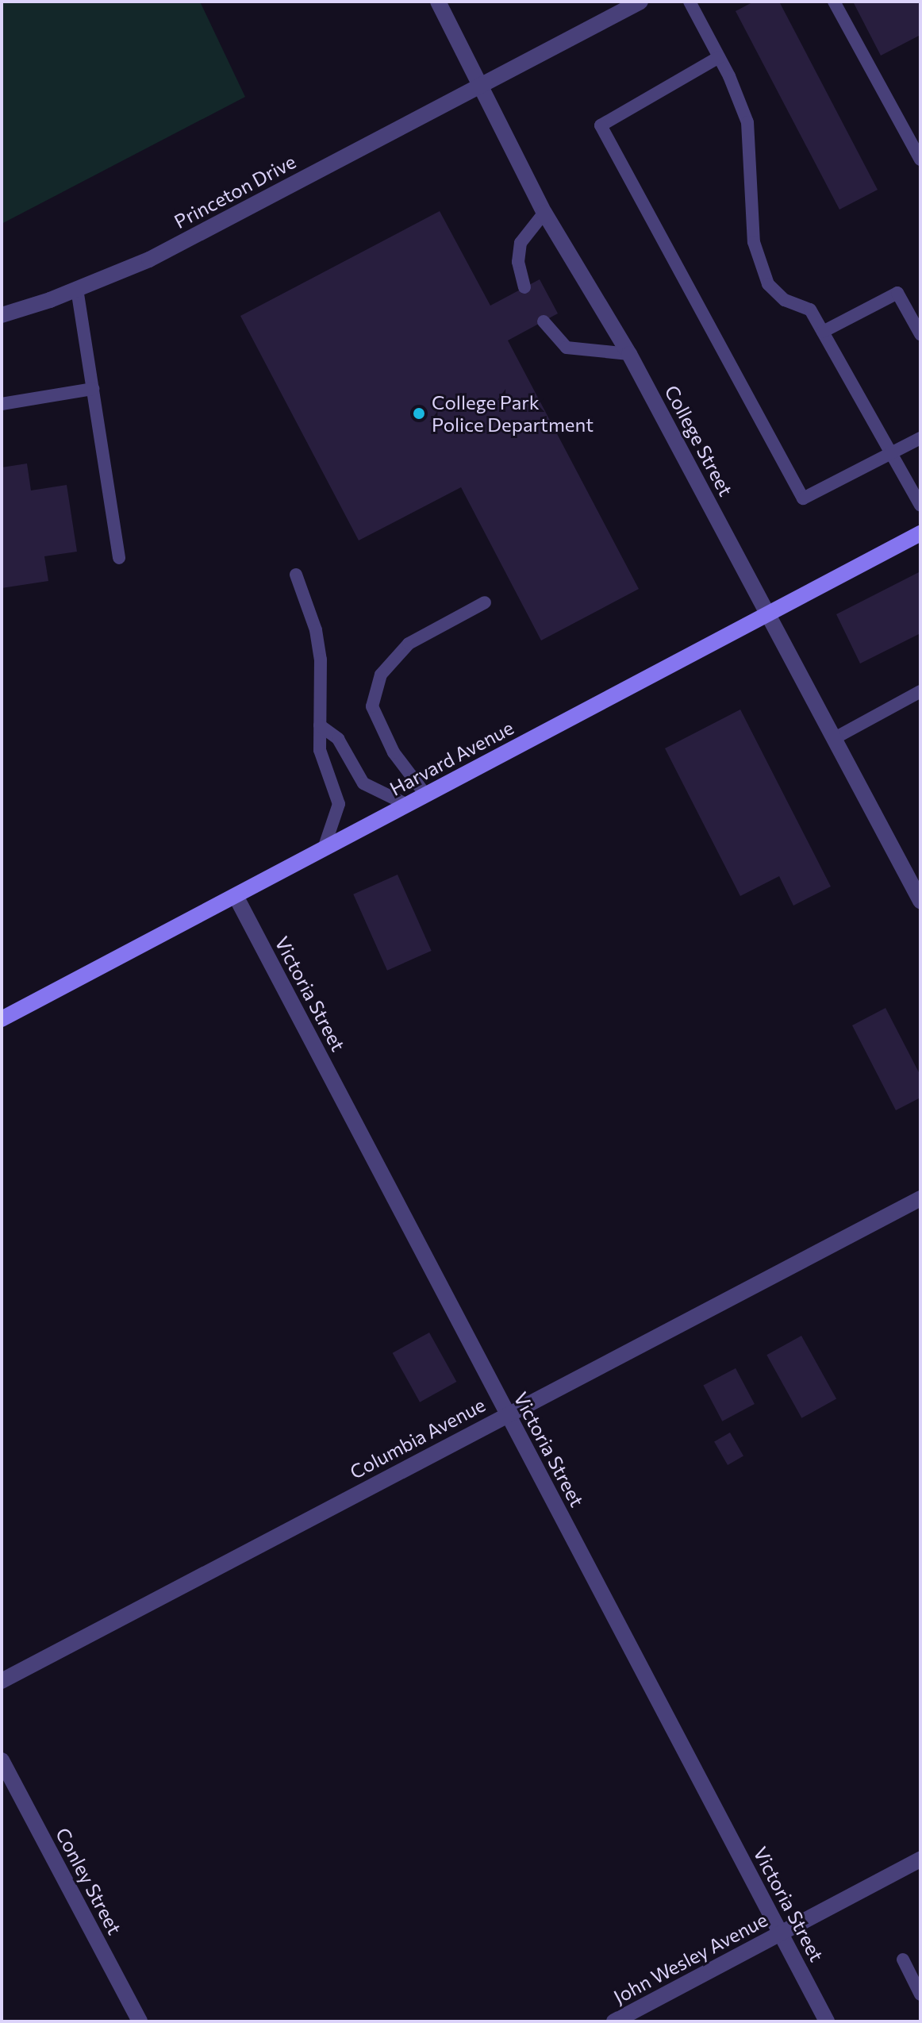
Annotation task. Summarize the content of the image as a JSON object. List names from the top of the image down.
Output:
{
  "streets": {
    "street": [
      "Princeton Drive",
      "College Street",
      "Harvard Avenue",
      "Victoria Street",
      "Columbia Avenue",
      "Conley Street",
      "John Wesley Avenue"
    ]
  },
  "crossings": [
    ["Princeton Drive", "College Street"],
    ["College Street", "Harvard Avenue"],
    ["Harvard Avenue", "Victoria Street"],
    ["Victoria Street", "Columbia Avenue"],
    ["Victoria Street", "John Wesley Avenue"]
  ],
  "places": ["College Park Police Department"]
}
